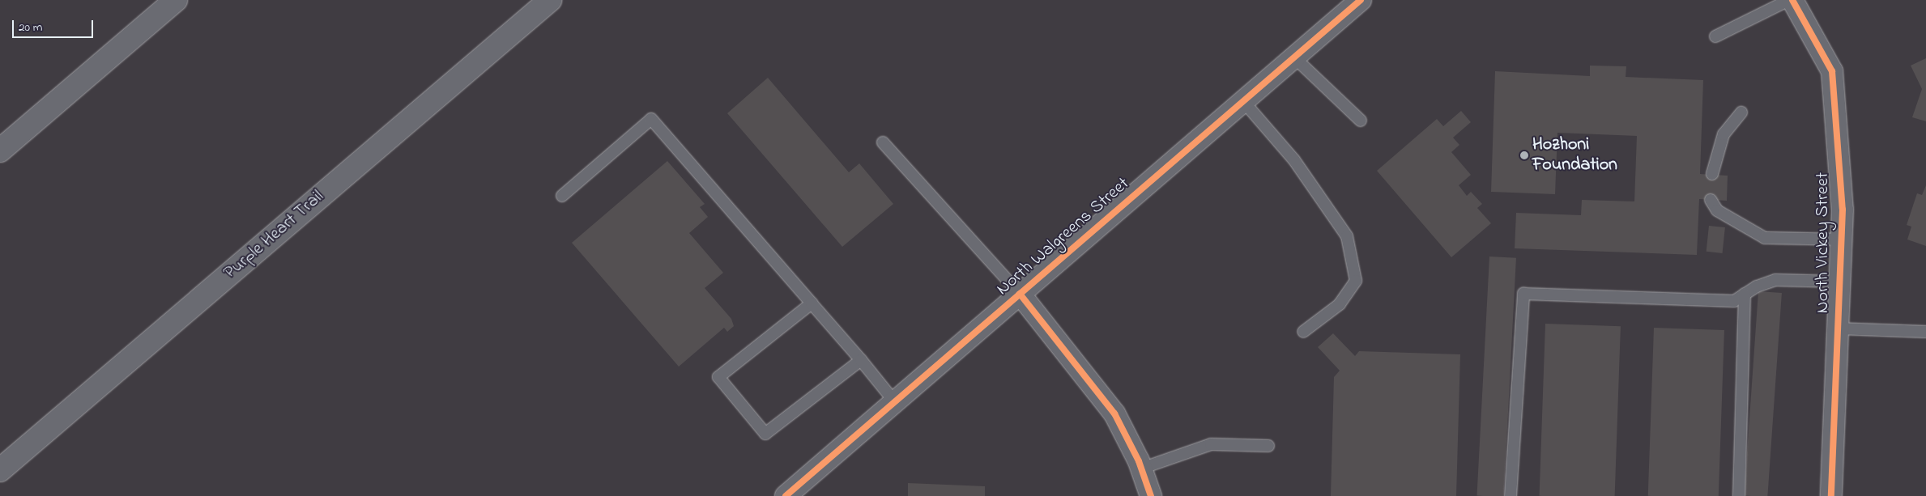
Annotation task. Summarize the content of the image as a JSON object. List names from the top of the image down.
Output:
{
  "streets": {
    "highway": ["Purple Heart Trail"],
    "street": ["North Walgreens Street", "North Vickey Street"]
  },
  "places": ["Hozhoni Foundation"],
  "scale_bar": "20 m"
}
